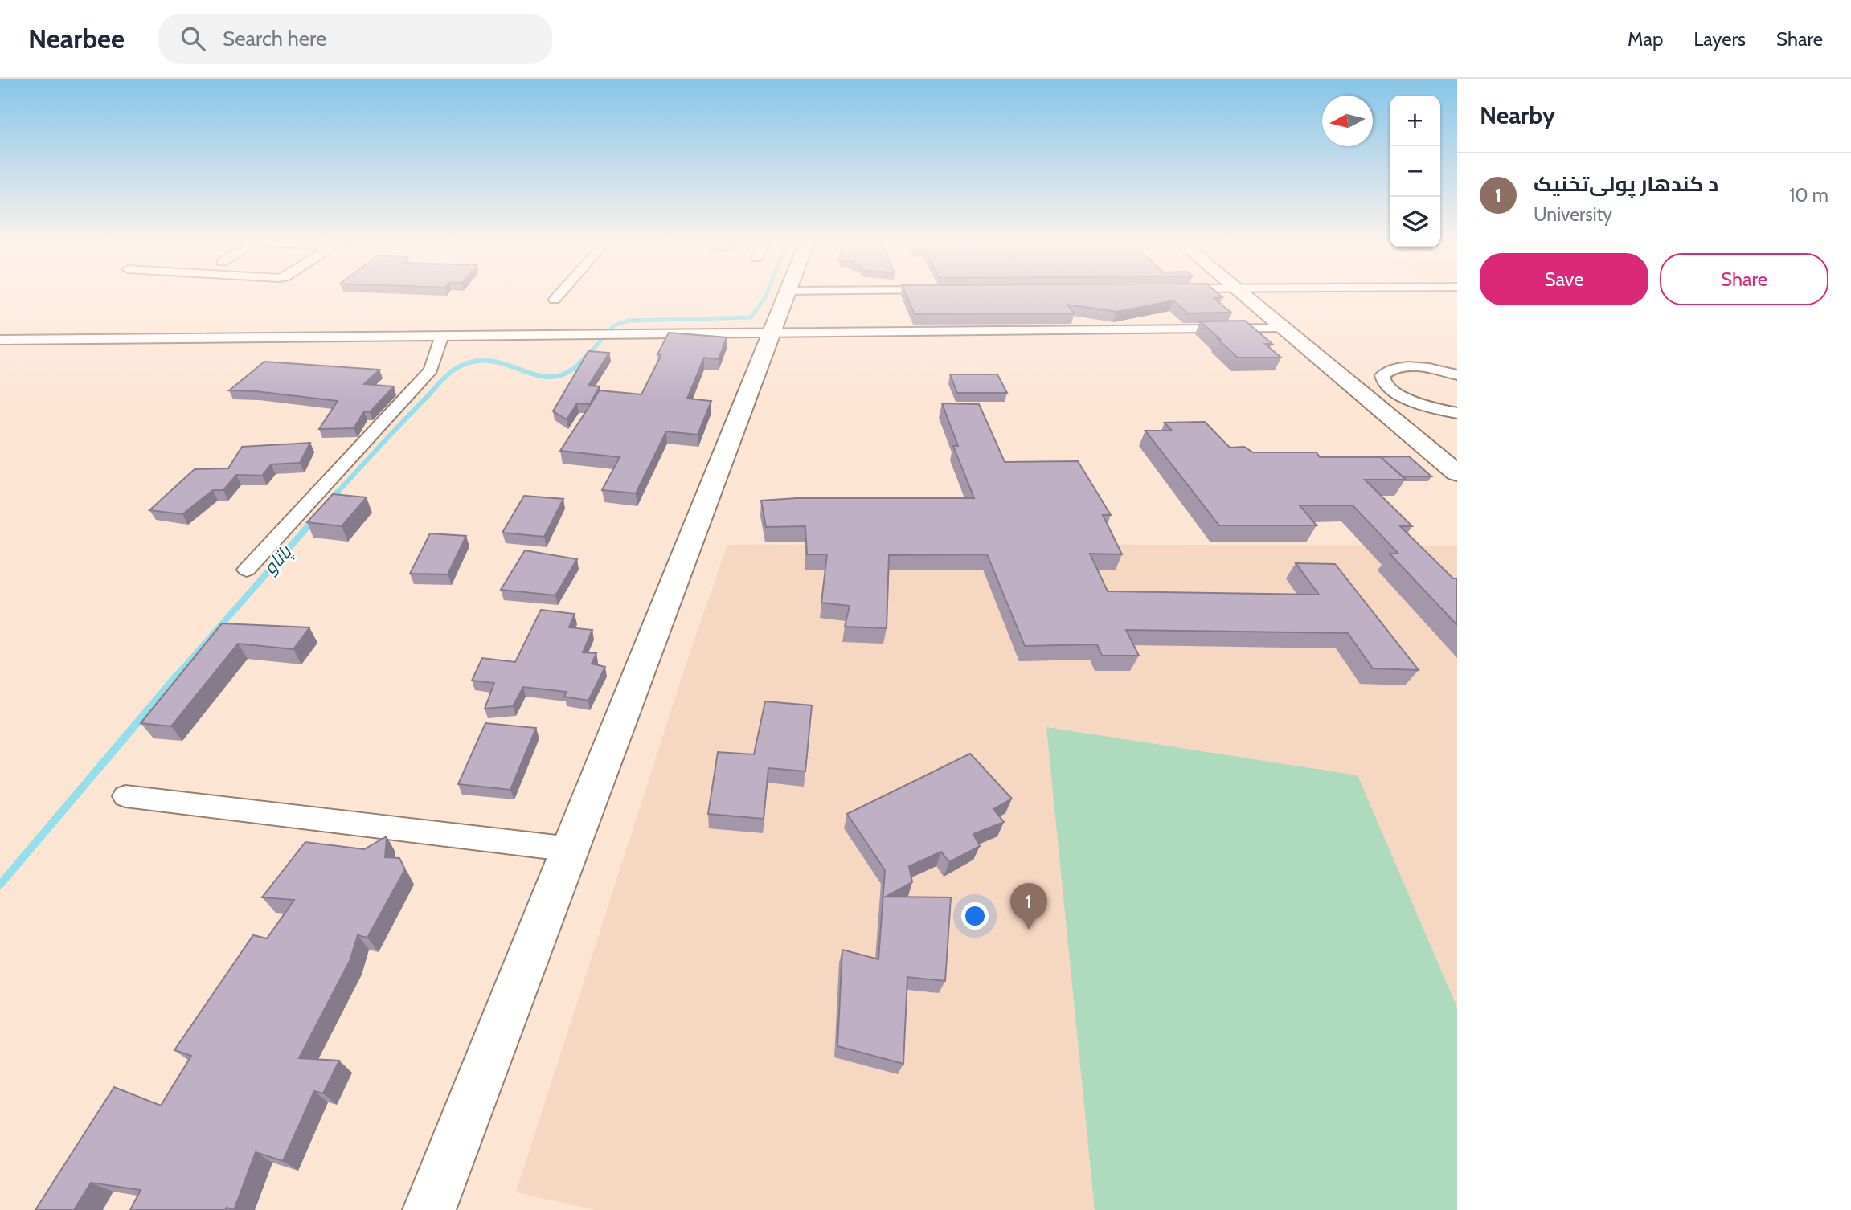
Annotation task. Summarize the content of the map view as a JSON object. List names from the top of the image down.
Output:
{
  "water": ["پاتاو"],
  "north": "left",
  "page": {
    "header": "Nearbee",
    "search": "Search here",
    "nav": ["Map", "Layers", "Share"],
    "heading": "Nearby",
    "map_buttons": ["+", "−"],
    "list": [
      {
        "mark": "1",
        "name": "د کندهار پولی‌تخنیک",
        "note": "University",
        "value": "10 m"
      }
    ],
    "buttons": ["Save", "Share"],
    "pins": "1"
  }
}
